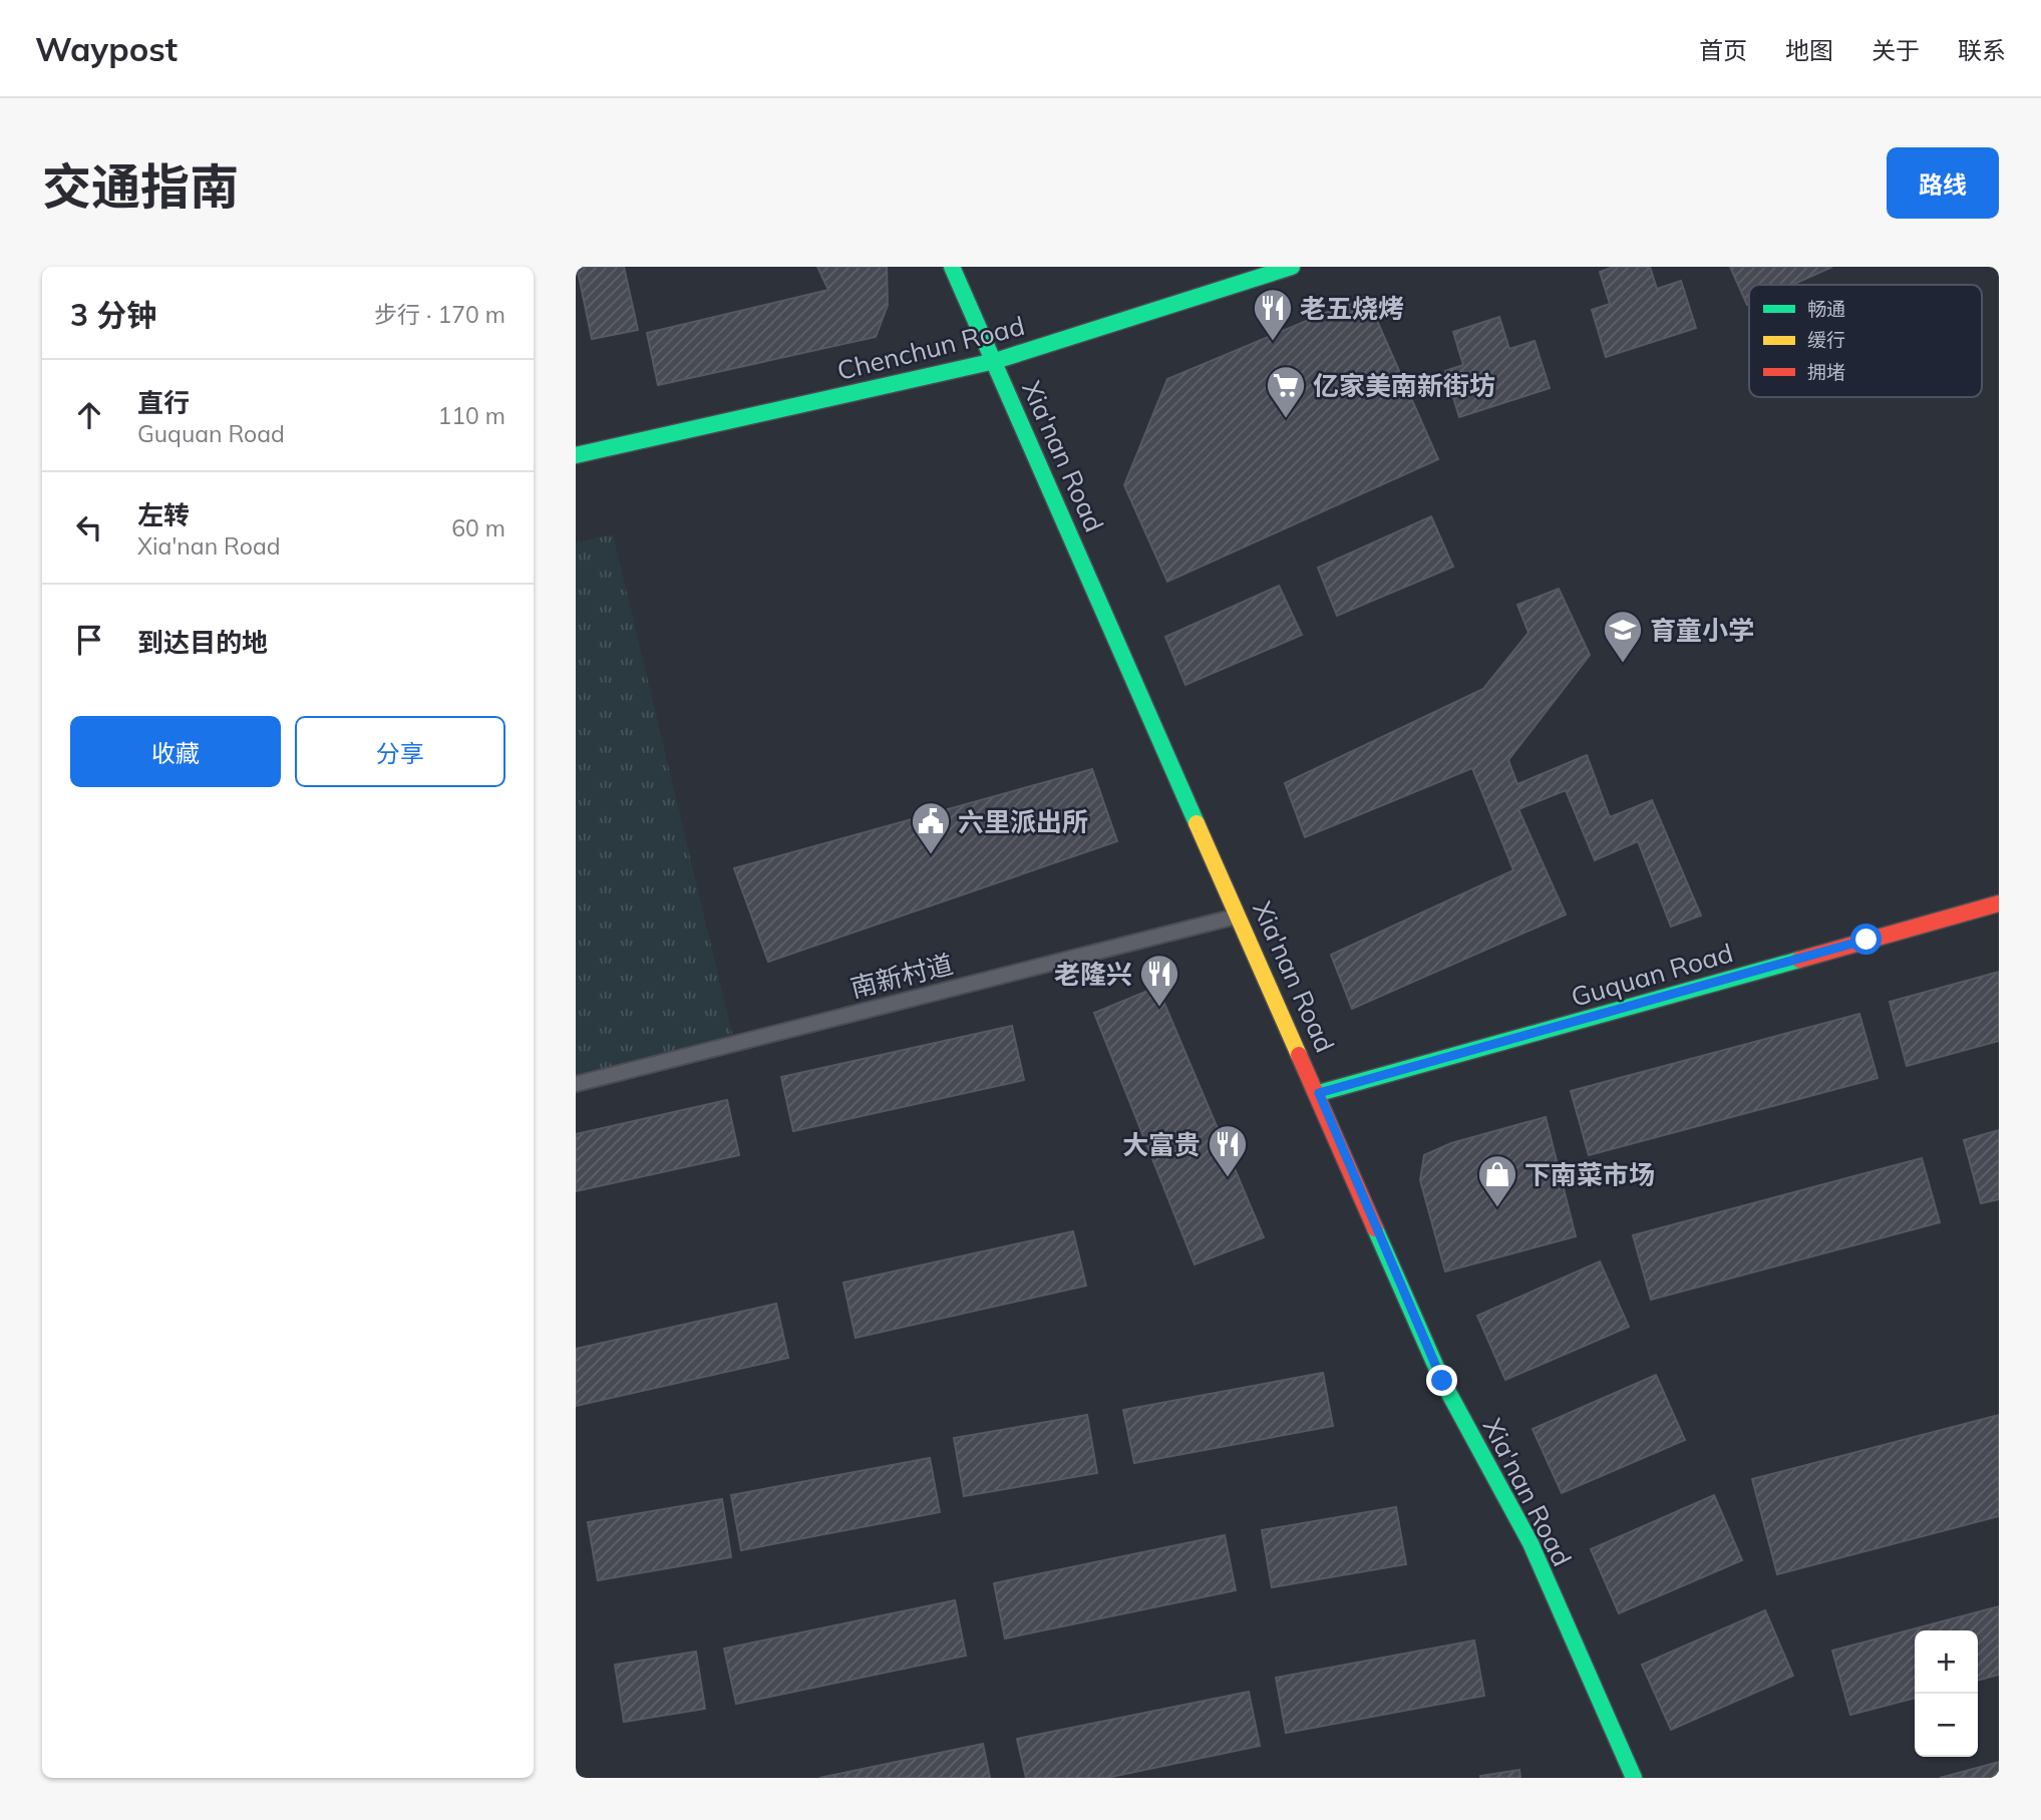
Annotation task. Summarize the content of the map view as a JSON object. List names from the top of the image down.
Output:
{
  "streets": {
    "street": ["Chenchun Road", "Xia'nan Road", "Guquan Road"],
    "lane": ["南新村道"]
  },
  "crossings": [
    ["Chenchun Road", "Xia'nan Road"],
    ["Xia'nan Road", "Guquan Road"],
    ["Xia'nan Road", "南新村道"]
  ],
  "places": {
    "restaurant": ["老五烧烤", "老隆兴", "大富贵"],
    "supermarket": ["亿家美南新街坊"],
    "school or university": ["育童小学"],
    "public building": ["六里派出所"],
    "shop": ["下南菜市场"]
  },
  "legend": ["畅通", "缓行", "拥堵"],
  "page": {
    "header": "Waypost",
    "nav": [
      "首页",
      "地图",
      "关于",
      "联系"
    ],
    "title": "交通指南",
    "buttons": [
      "路线",
      ["收藏", "分享"]
    ],
    "heading": ["3 分钟", "步行 · 170 m"],
    "list": [
      ["直行", "Guquan Road", "110 m"],
      ["左转", "Xia'nan Road", "60 m"],
      "到达目的地"
    ],
    "map_buttons": ["+", "−"]
  }
}
